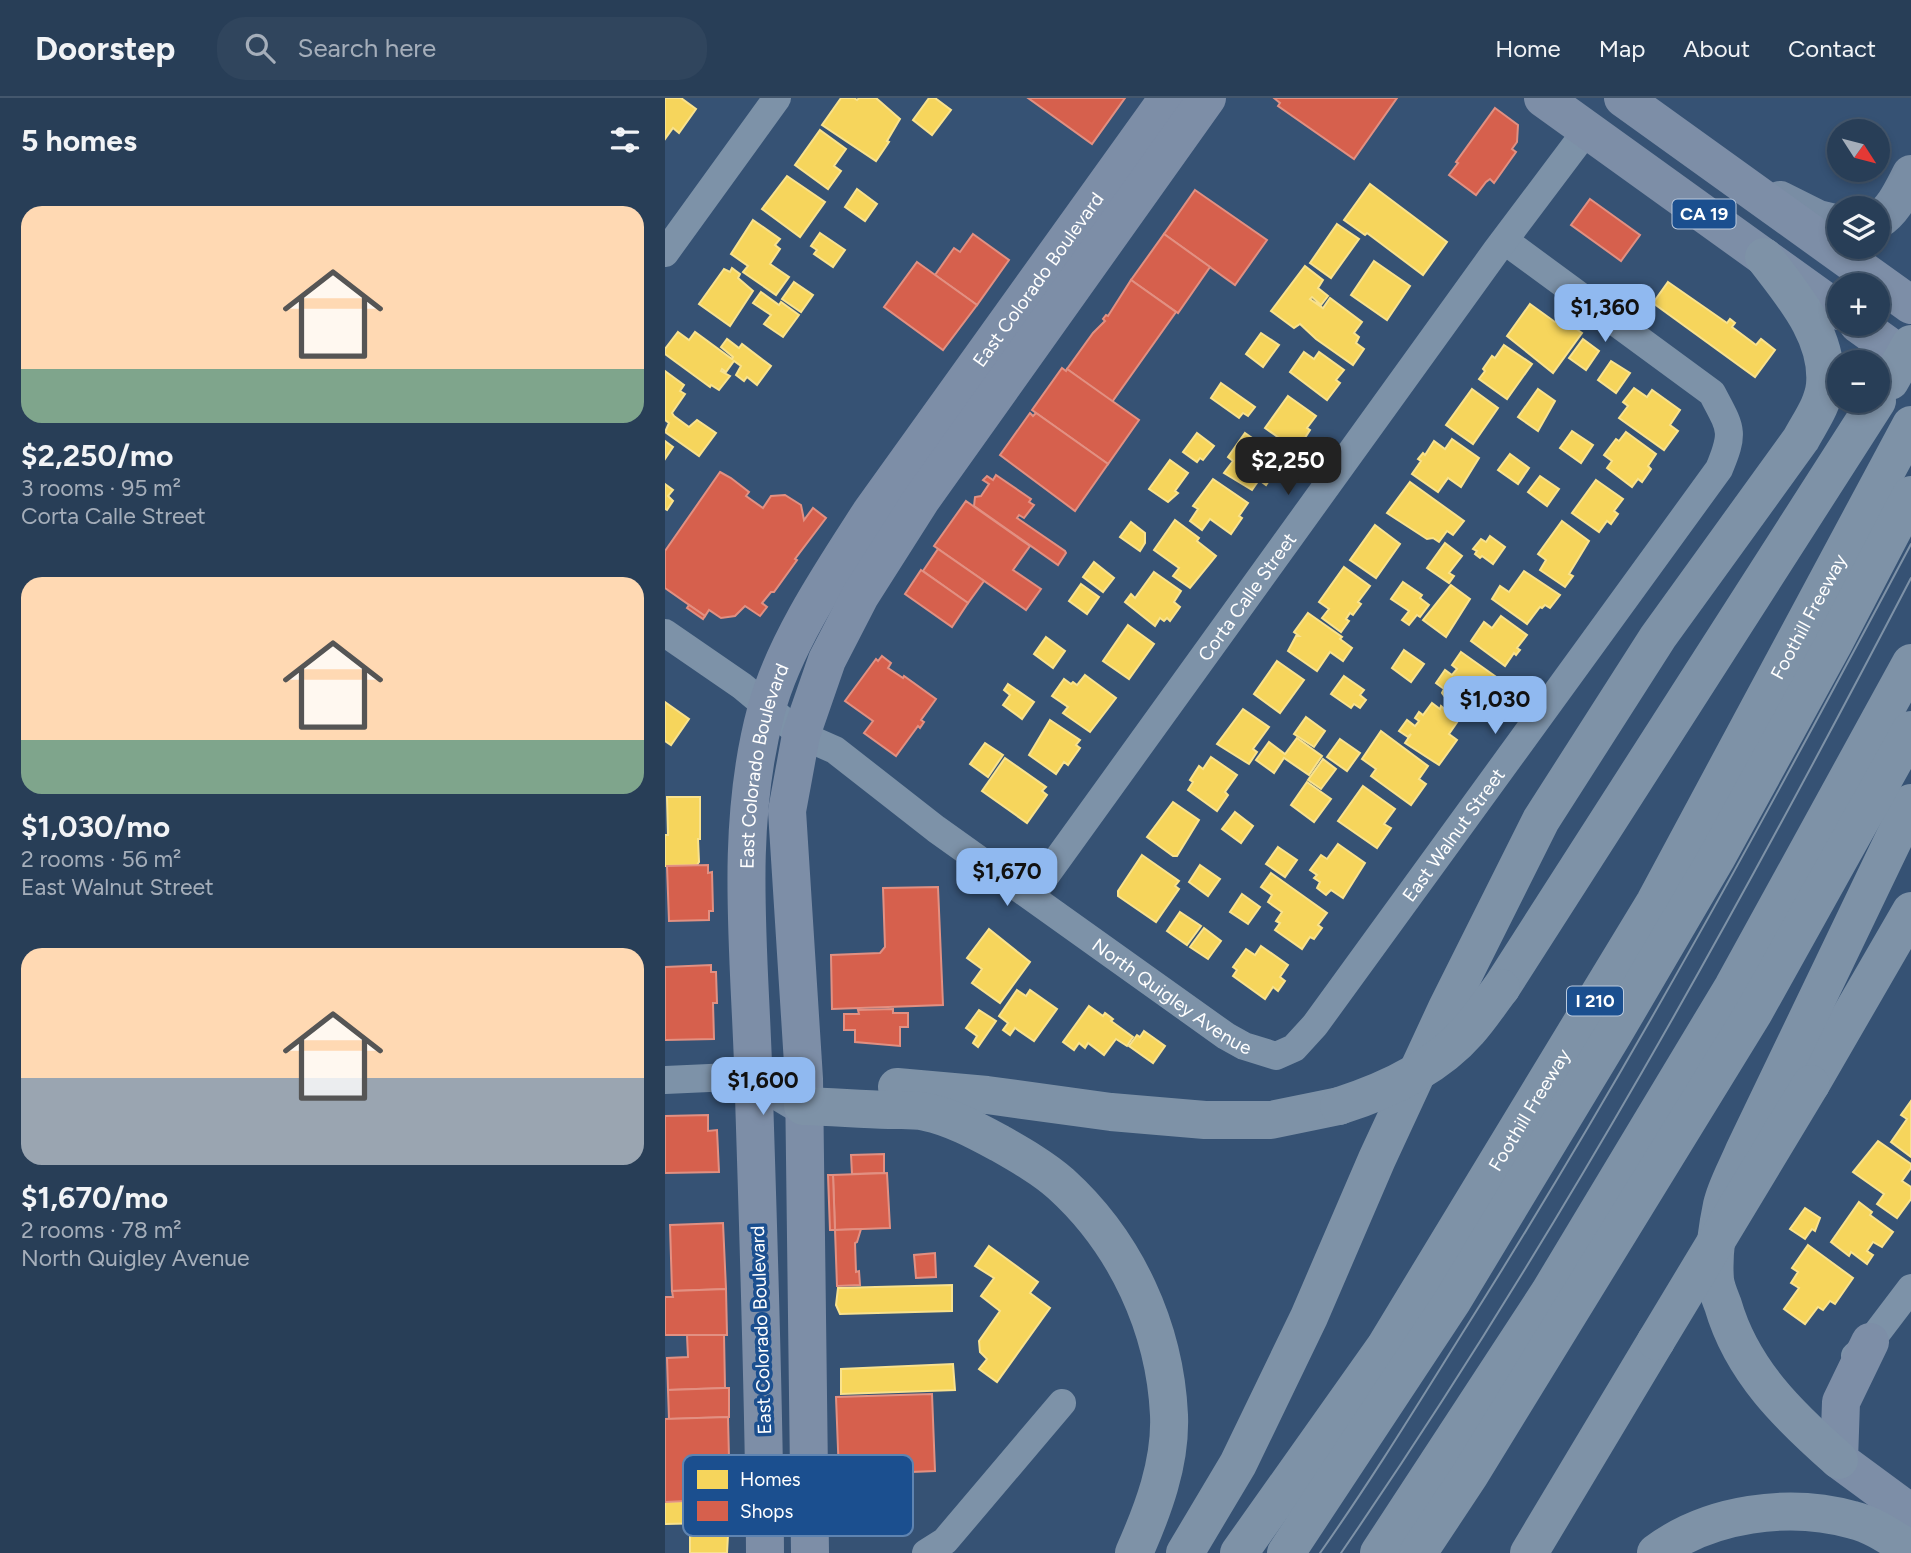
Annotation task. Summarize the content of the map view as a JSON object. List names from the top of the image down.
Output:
{
  "streets": {
    "highway": ["Foothill Freeway", "I 210"],
    "main road": ["CA 19", "East Colorado Boulevard"],
    "street": ["Corta Calle Street", "East Walnut Street", "North Quigley Avenue"]
  },
  "crossings": [
    ["CA 19", "Corta Calle Street"],
    ["East Colorado Boulevard", "North Quigley Avenue"],
    ["Corta Calle Street", "East Walnut Street"],
    ["Corta Calle Street", "North Quigley Avenue"],
    ["East Walnut Street", "North Quigley Avenue"]
  ],
  "legend": ["Homes", "Shops"],
  "north": "bottom right",
  "page": {
    "header": "Doorstep",
    "search": "Search here",
    "nav": [
      "Home",
      "Map",
      "About",
      "Contact"
    ],
    "heading": "5 homes",
    "map_buttons": ["+", "−"],
    "list": [
      {
        "name": "$2,250/mo",
        "note": "3 rooms · 95 m² · Corta Calle Street"
      },
      {
        "name": "$1,030/mo",
        "note": "2 rooms · 56 m² · East Walnut Street"
      },
      {
        "name": "$1,670/mo",
        "note": "2 rooms · 78 m² · North Quigley Avenue"
      }
    ],
    "price": [
      "$1,360",
      "$2,250",
      "$1,030",
      "$1,670",
      "$1,600"
    ]
  }
}
